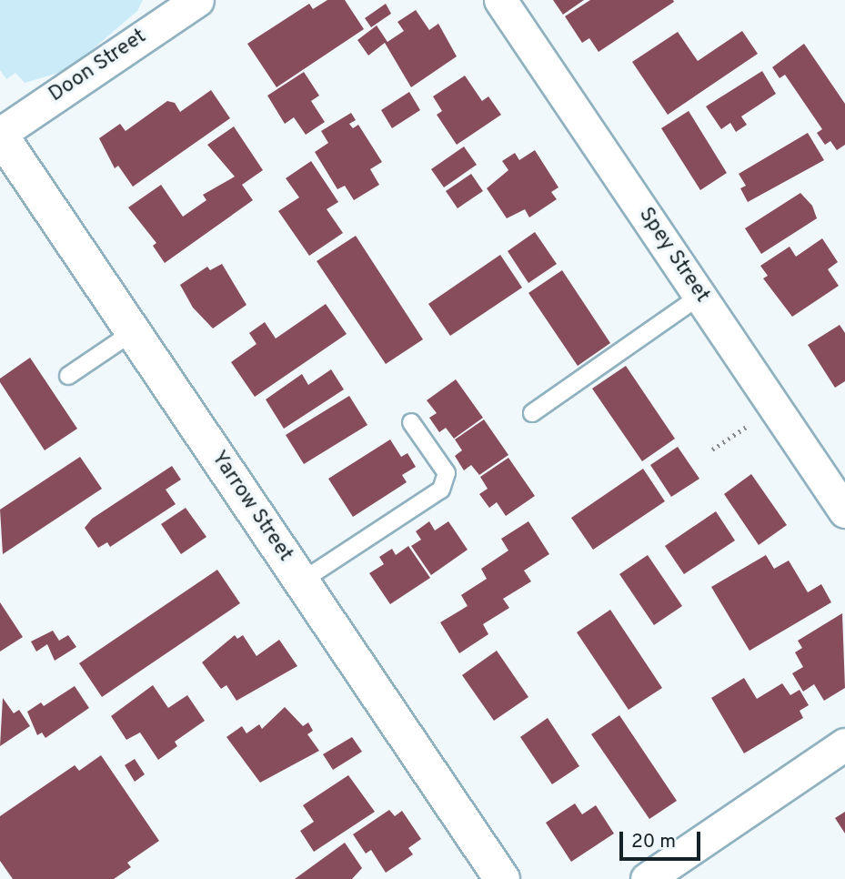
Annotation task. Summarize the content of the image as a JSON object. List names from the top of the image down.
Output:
{
  "streets": {
    "main road": ["Yarrow Street"],
    "street": ["Doon Street", "Spey Street"]
  },
  "crossings": [
    ["Doon Street", "Yarrow Street"]
  ],
  "scale_bar": "20 m"
}
